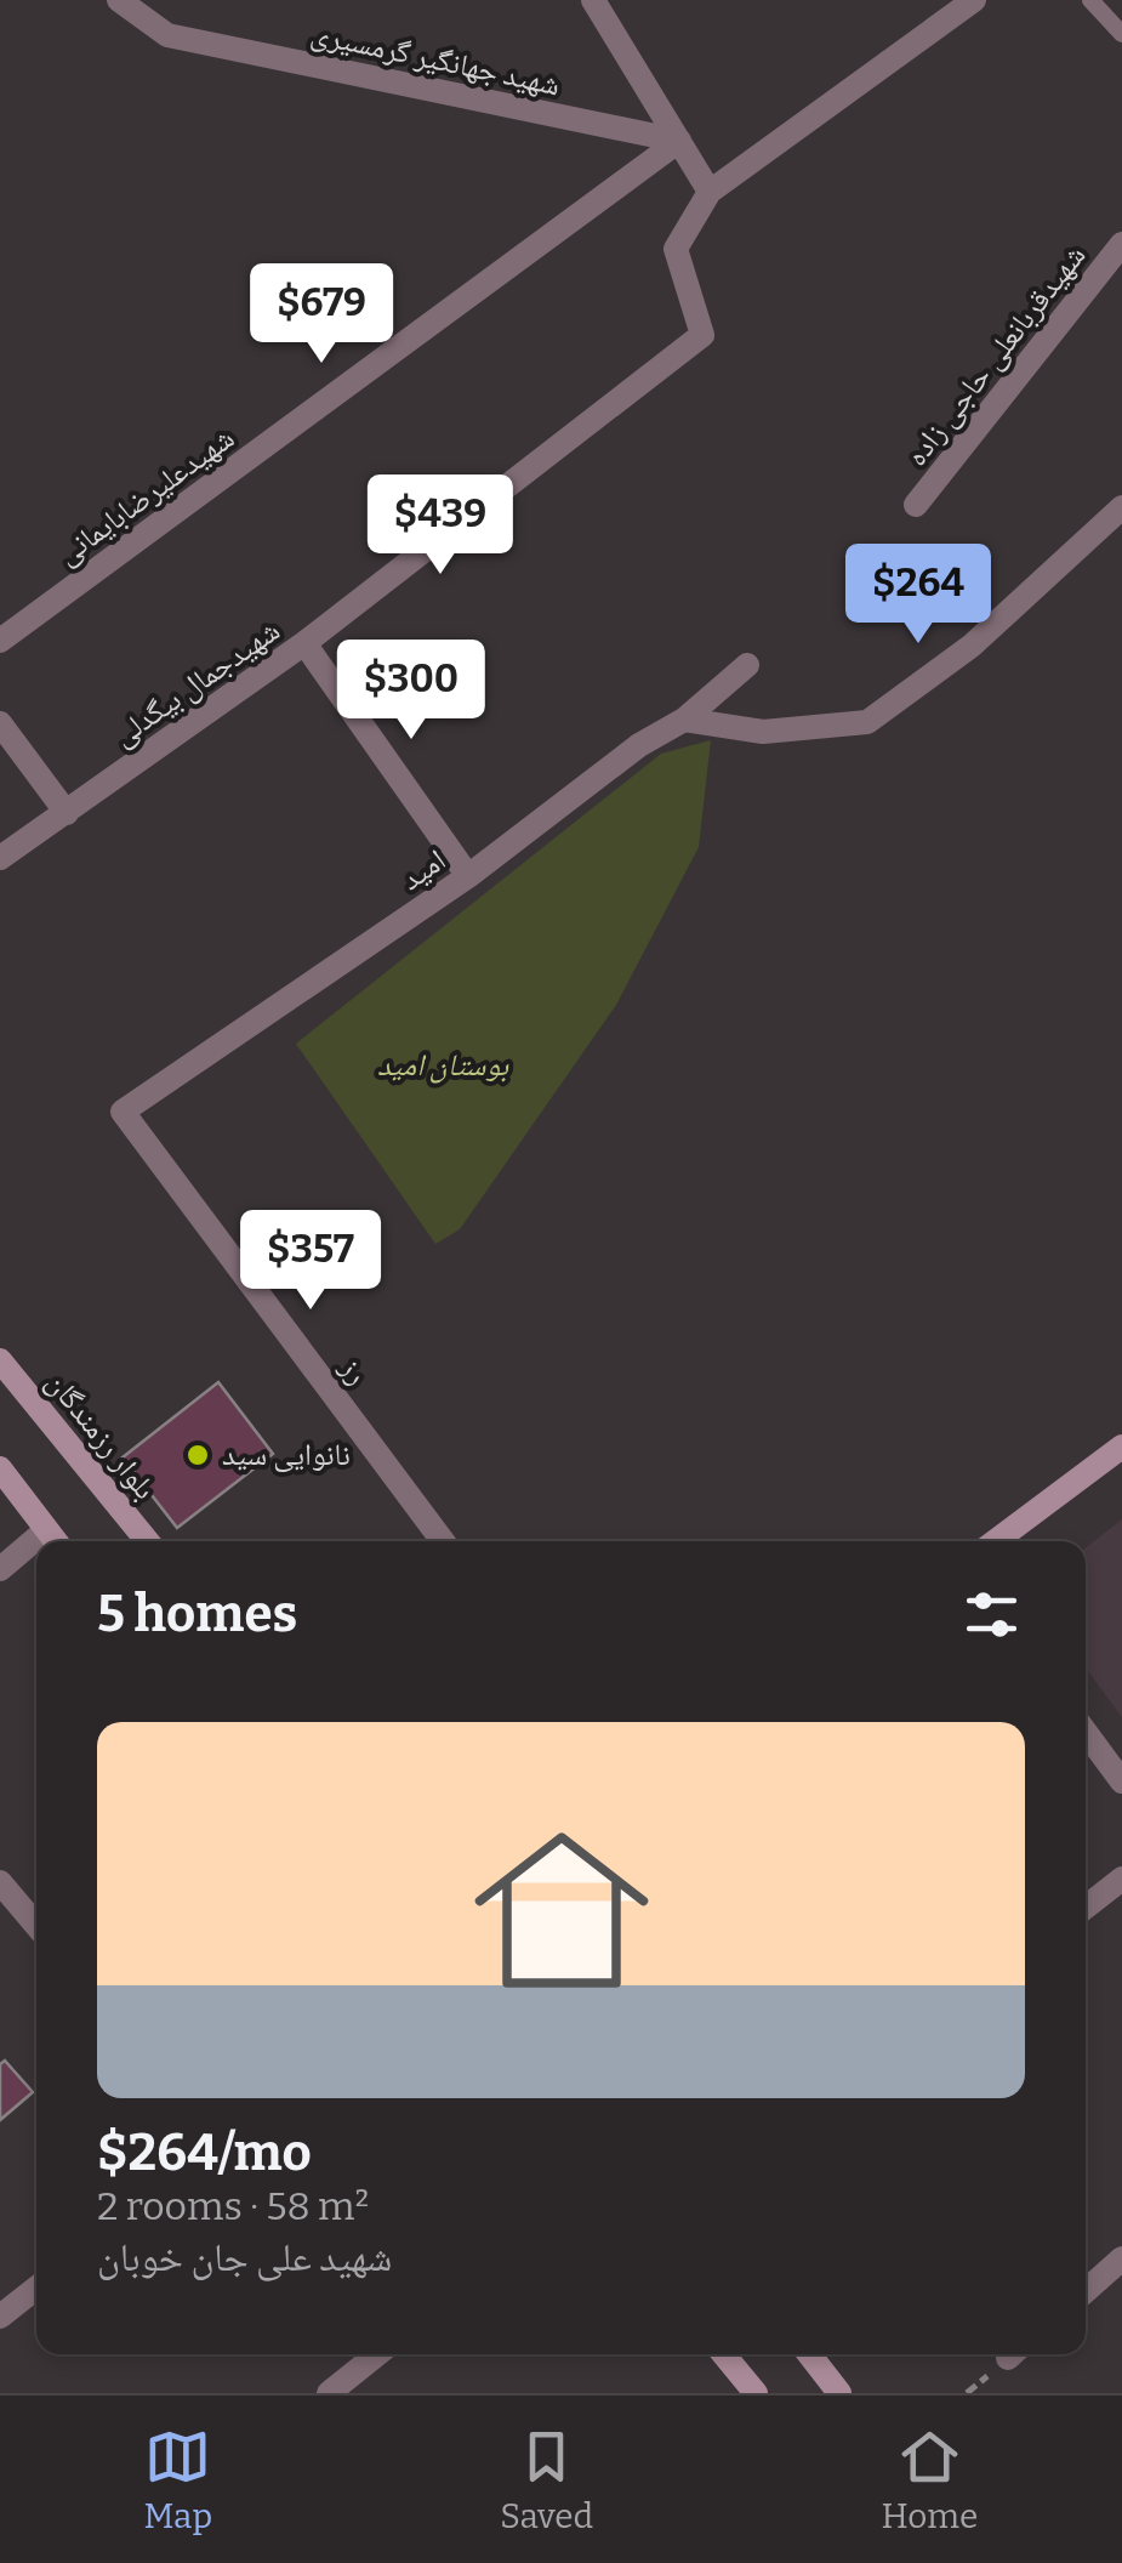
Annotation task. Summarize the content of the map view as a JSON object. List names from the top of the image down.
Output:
{
  "streets": {
    "main road": ["بلوار رزمندگان"],
    "street": [
      "شهید جهانگیر گرمسیری",
      "شهیدقربانعلی حاجی زاده",
      "شهیدعلیرضابایمانی",
      "شهیدجمال بیگدلی",
      "امید",
      "رز"
    ]
  },
  "crossings": [
    ["شهید جهانگیر گرمسیری", "شهیدعلیرضابایمانی"],
    ["امید", "رز"]
  ],
  "parks": ["بوستان امید"],
  "places": ["نانوایی سید"],
  "page": {
    "price": [
      "$679",
      "$439",
      "$264",
      "$300",
      "$357"
    ],
    "heading": "5 homes",
    "list": [
      {
        "name": "$264/mo",
        "note": "2 rooms · 58 m² · شهید علی جان خوبان"
      }
    ],
    "tabs": ["Map", "Saved", "Home"]
  }
}
